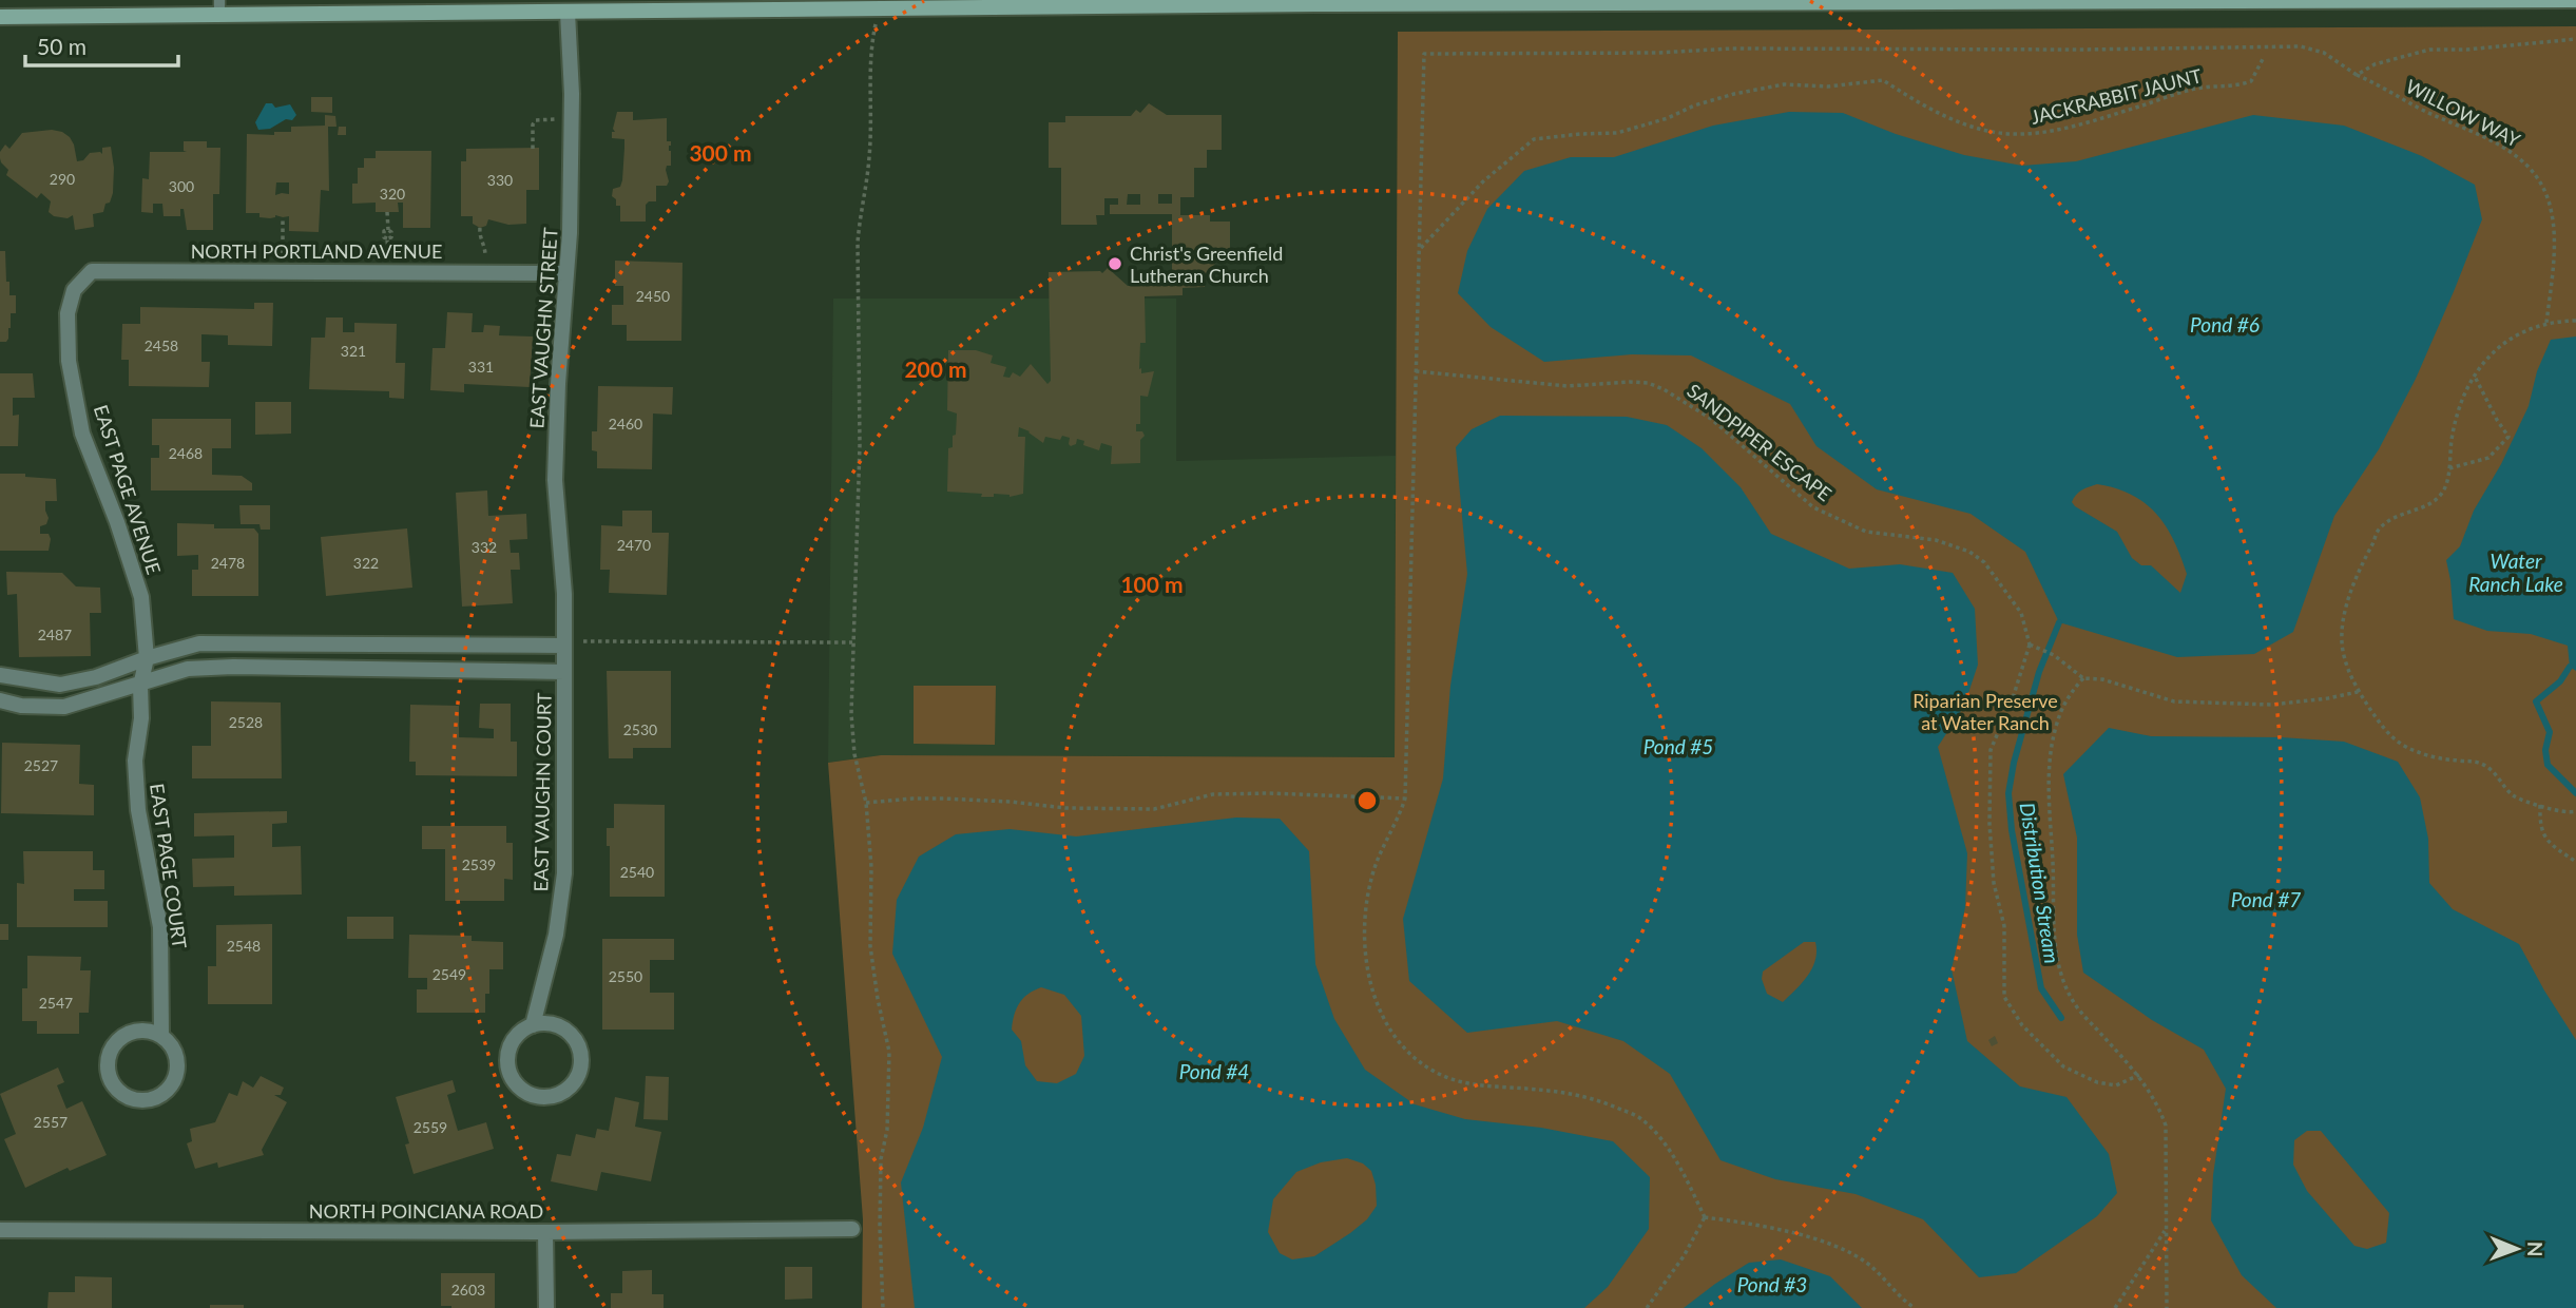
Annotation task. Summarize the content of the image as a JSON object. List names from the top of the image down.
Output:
{
  "streets": {
    "street": [
      "NORTH PORTLAND AVENUE",
      "EAST VAUGHN STREET",
      "EAST PAGE AVENUE",
      "EAST VAUGHN COURT",
      "EAST PAGE COURT",
      "NORTH POINCIANA ROAD"
    ],
    "path": ["JACKRABBIT JAUNT", "WILLOW WAY", "SANDPIPER ESCAPE"]
  },
  "crossings": [
    ["JACKRABBIT JAUNT", "WILLOW WAY"],
    ["NORTH PORTLAND AVENUE", "EAST VAUGHN STREET"],
    ["NORTH PORTLAND AVENUE", "EAST PAGE AVENUE"],
    ["EAST VAUGHN STREET", "EAST VAUGHN COURT"],
    ["EAST PAGE AVENUE", "EAST PAGE COURT"]
  ],
  "water": [
    "Pond #6",
    "Water Ranch Lake",
    "Pond #5",
    "Distribution Stream",
    "Pond #7",
    "Pond #4",
    "Pond #3"
  ],
  "parks": ["Riparian Preserve at Water Ranch"],
  "places": ["Christ's Greenfield Lutheran Church"],
  "house_numbers": [
    "290",
    "330",
    "300",
    "320",
    "2450",
    "2458",
    "321",
    "331",
    "2460",
    "2468",
    "2470",
    "332",
    "2478",
    "322",
    "2487",
    "2528",
    "2530",
    "2527",
    "2539",
    "2540",
    "2548",
    "2549",
    "2550",
    "2547",
    "2557",
    "2559",
    "2603"
  ],
  "scale_bar": "50 m",
  "north": "right",
  "rings": ["300 m", "200 m", "100 m"]
}
